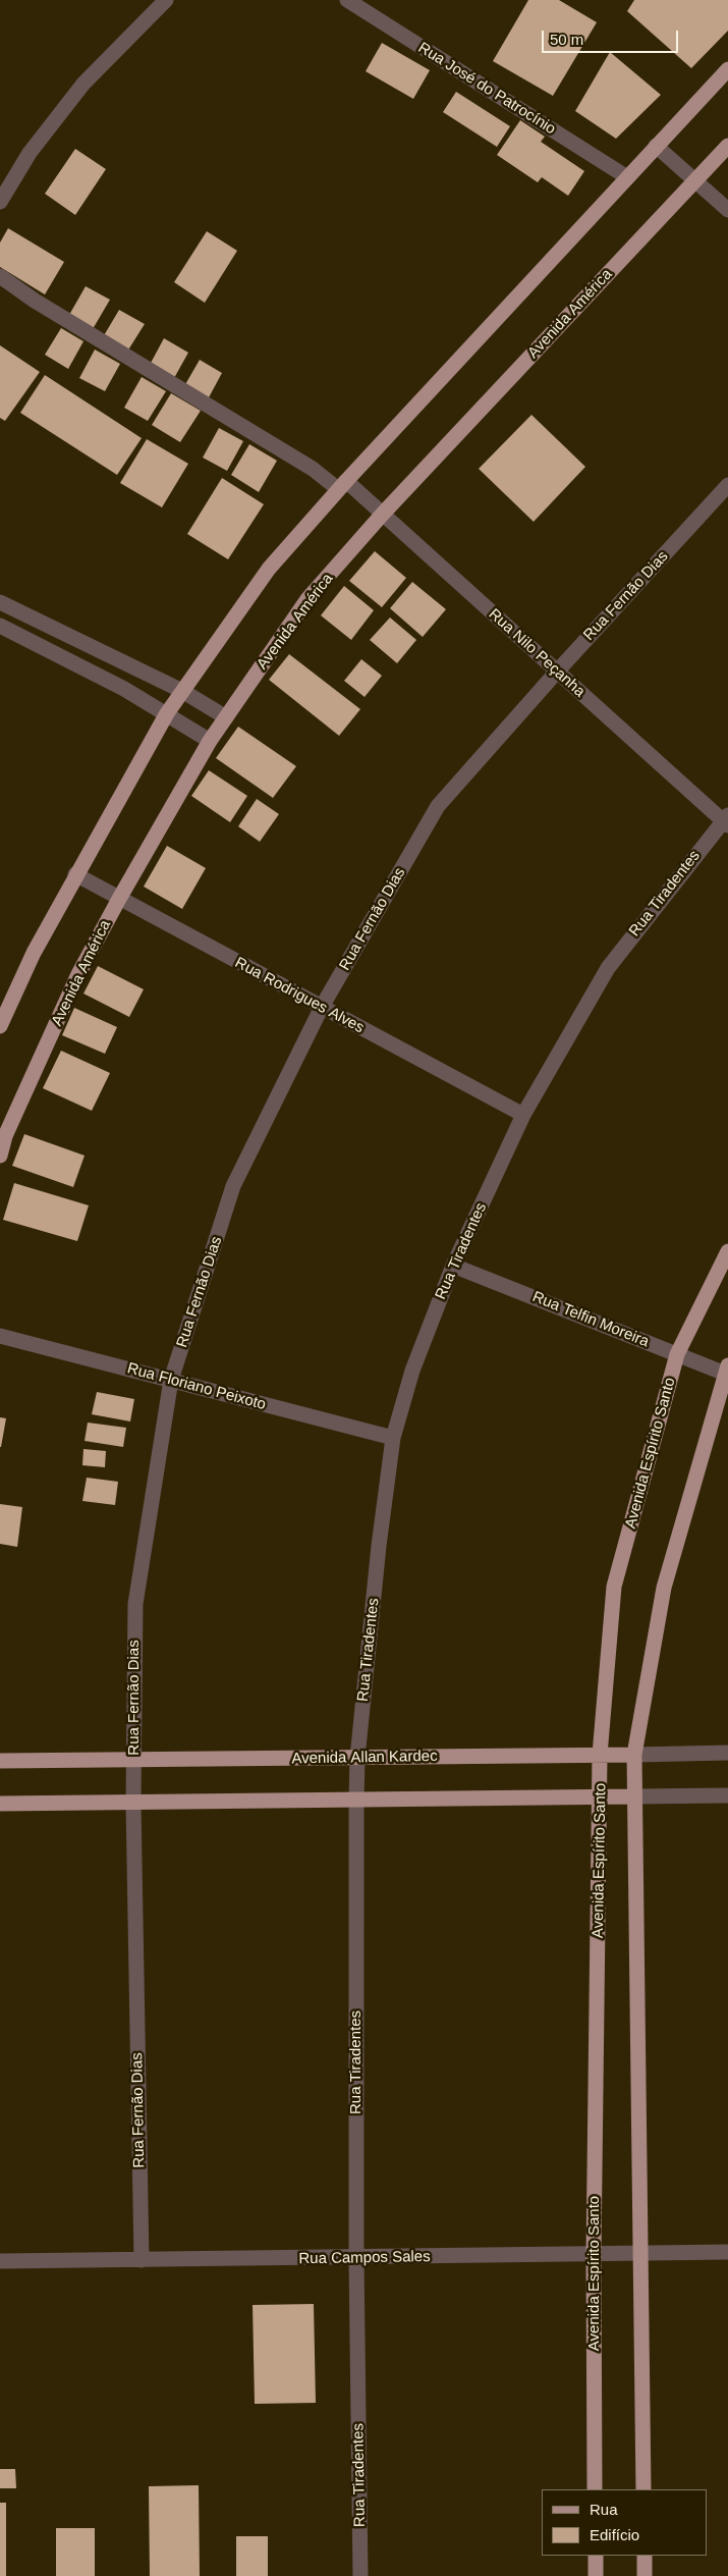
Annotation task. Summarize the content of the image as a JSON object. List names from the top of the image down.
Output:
{
  "streets": {
    "main road": ["Avenida América", "Avenida Espírito Santo", "Avenida Allan Kardec"],
    "street": [
      "Rua José do Patrocínio",
      "Rua Fernão Dias",
      "Rua Nilo Peçanha",
      "Rua Tiradentes",
      "Rua Rodrigues Alves",
      "Rua Telfin Moreira",
      "Rua Floriano Peixoto",
      "Rua Campos Sales"
    ]
  },
  "crossings": [
    ["Avenida América", "Rua Nilo Peçanha"],
    ["Avenida América", "Rua Rodrigues Alves"],
    ["Rua Fernão Dias", "Rua Nilo Peçanha"],
    ["Rua Fernão Dias", "Rua Rodrigues Alves"],
    ["Rua Fernão Dias", "Rua Floriano Peixoto"],
    ["Rua Fernão Dias", "Avenida Allan Kardec"],
    ["Rua Fernão Dias", "Rua Campos Sales"],
    ["Rua Nilo Peçanha", "Rua Tiradentes"],
    ["Rua Tiradentes", "Rua Rodrigues Alves"],
    ["Rua Tiradentes", "Rua Telfin Moreira"],
    ["Rua Tiradentes", "Rua Floriano Peixoto"],
    ["Rua Tiradentes", "Avenida Allan Kardec"],
    ["Rua Tiradentes", "Rua Campos Sales"],
    ["Rua Telfin Moreira", "Avenida Espírito Santo"],
    ["Avenida Espírito Santo", "Avenida Allan Kardec"],
    ["Avenida Espírito Santo", "Rua Campos Sales"]
  ],
  "legend": ["Rua", "Edifício"],
  "scale_bar": "50 m"
}
